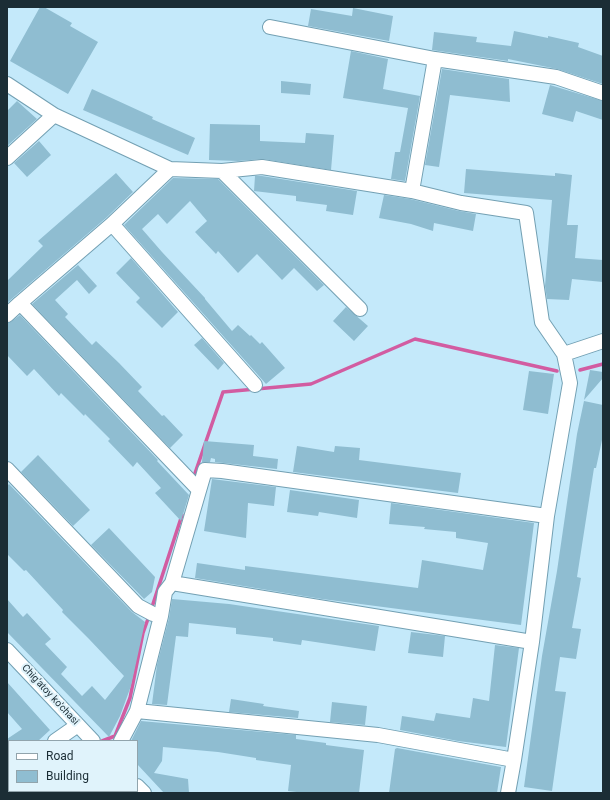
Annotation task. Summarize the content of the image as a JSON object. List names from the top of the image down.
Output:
{
  "streets": {
    "street": ["Chig'atoy ko'chasi"]
  },
  "legend": ["Road", "Building"]
}
